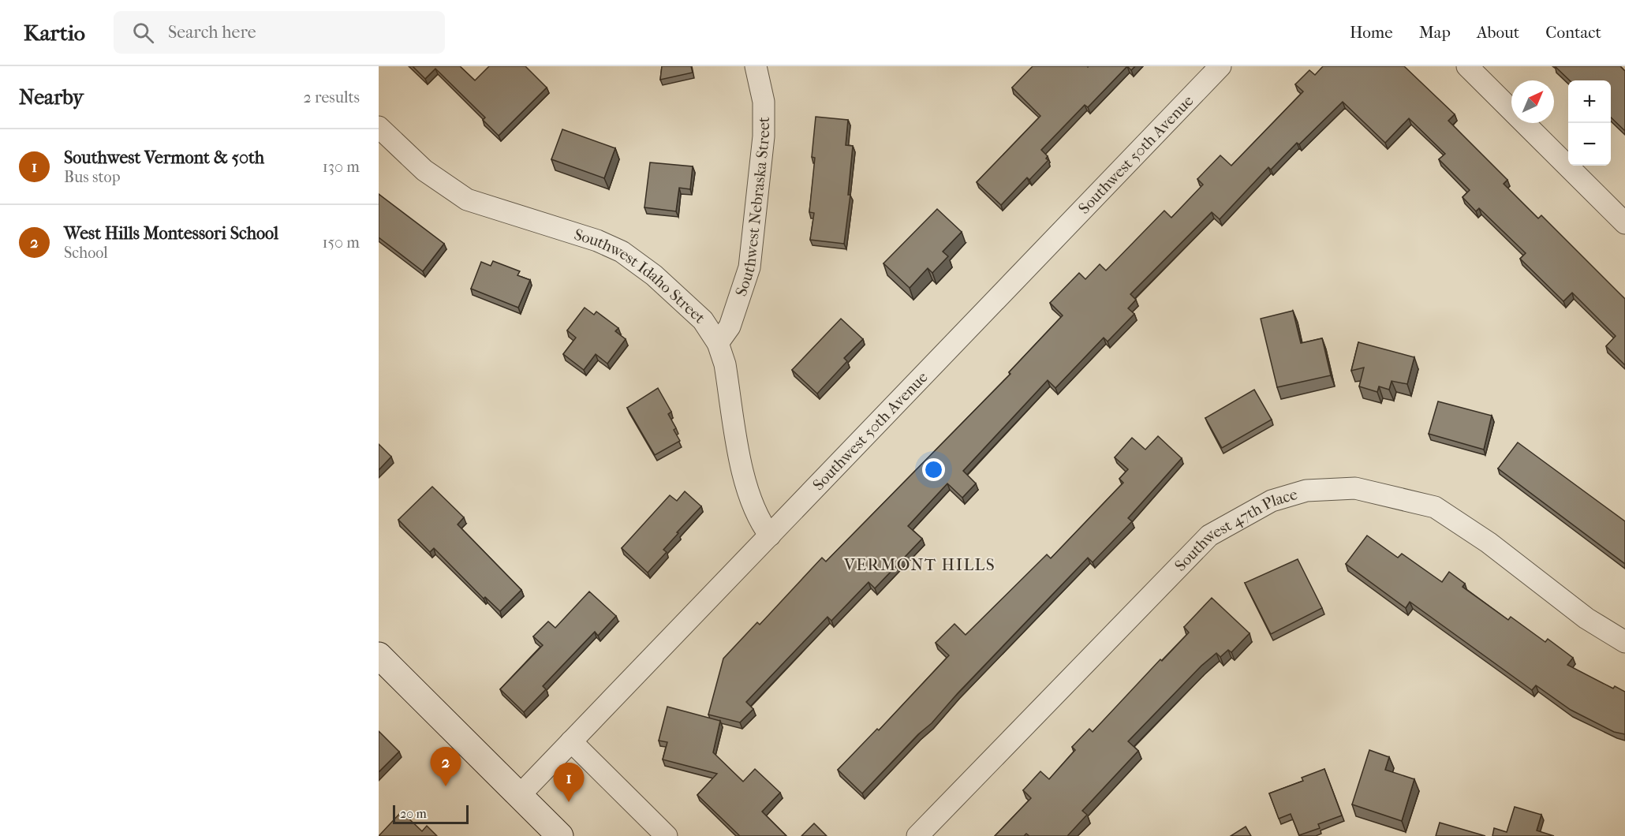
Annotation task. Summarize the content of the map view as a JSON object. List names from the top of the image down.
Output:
{
  "streets": {
    "street": [
      "Southwest 50th Avenue",
      "Southwest Nebraska Street",
      "Southwest Idaho Street",
      "Southwest 47th Place"
    ]
  },
  "crossings": [
    ["Southwest 50th Avenue", "Southwest Idaho Street"],
    ["Southwest Nebraska Street", "Southwest Idaho Street"]
  ],
  "districts": ["VERMONT HILLS"],
  "scale_bar": "20 m",
  "north": "top right",
  "page": {
    "header": "Kartio",
    "search": "Search here",
    "nav": [
      "Home",
      "Map",
      "About",
      "Contact"
    ],
    "heading": ["Nearby", "2 results"],
    "map_buttons": ["+", "−"],
    "list": [
      {
        "mark": "1",
        "name": "Southwest Vermont & 50th",
        "note": "Bus stop",
        "value": "130 m"
      },
      {
        "mark": "2",
        "name": "West Hills Montessori School",
        "note": "School",
        "value": "150 m"
      }
    ],
    "pins": ["2", "1"],
    "scale": "20 m"
  }
}
